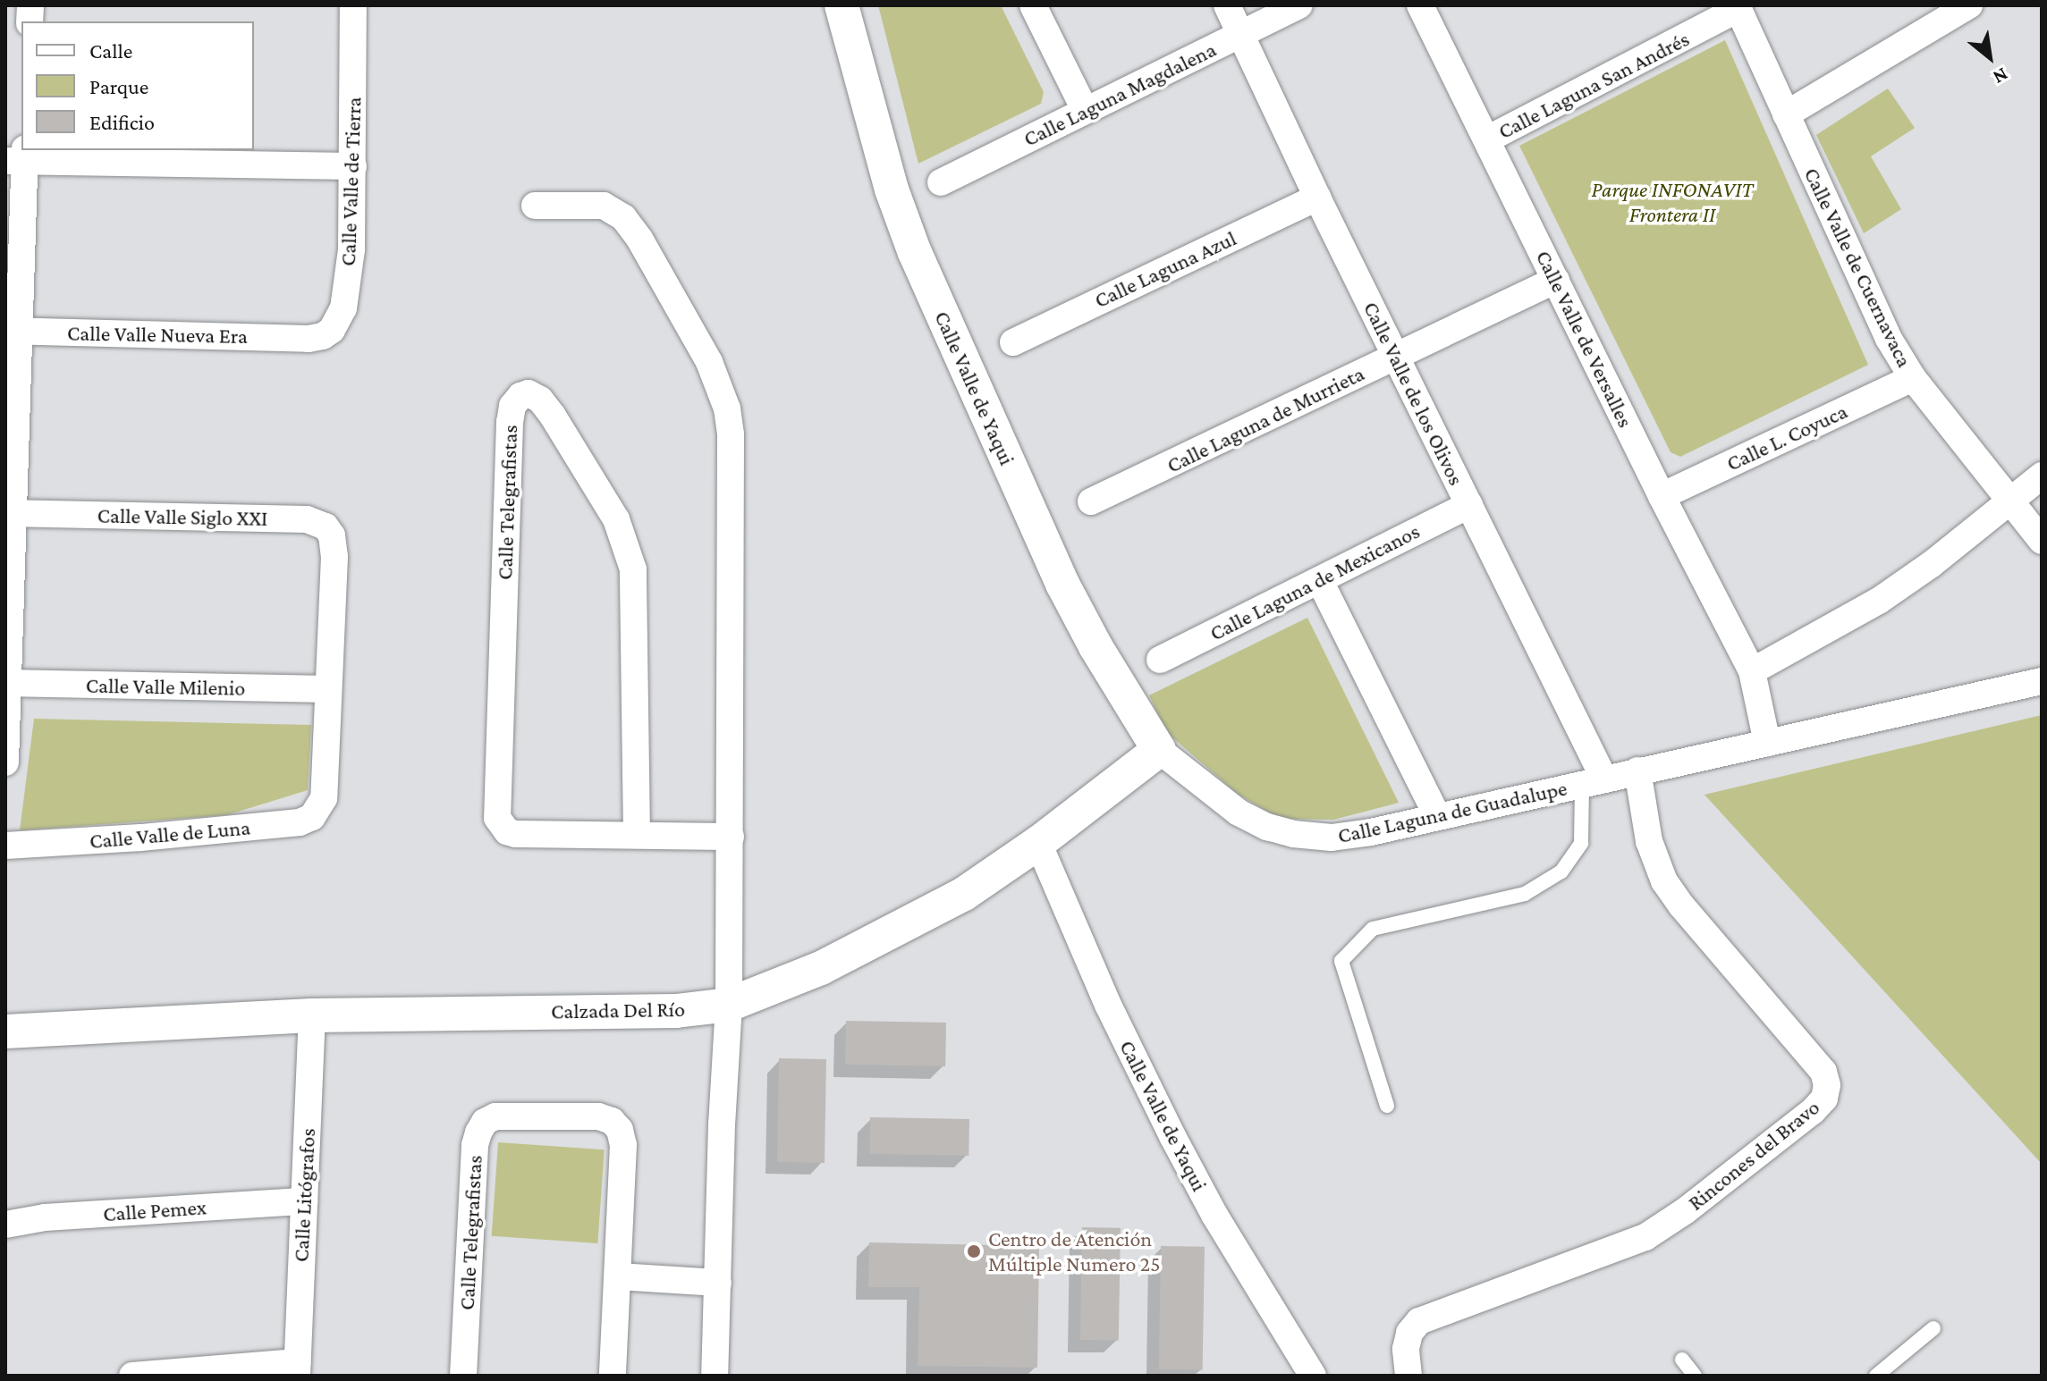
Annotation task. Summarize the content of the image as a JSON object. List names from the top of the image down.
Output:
{
  "streets": {
    "street": [
      "Calle Laguna San Andrés",
      "Calle Laguna Magdalena",
      "Calle Valle de Tierra",
      "Calle Valle de Cuernavaca",
      "Calle Laguna Azul",
      "Calle Valle Nueva Era",
      "Calle Valle de Versalles",
      "Calle Valle de Yaqui",
      "Calle Valle de los Olivos",
      "Calle Laguna de Murrieta",
      "Calle L. Coyuca",
      "Calle Telegrafistas",
      "Calle Valle Siglo XXI",
      "Calle Laguna de Mexicanos",
      "Calle Valle Milenio",
      "Calle Laguna de Guadalupe",
      "Calle Valle de Luna",
      "Calzada Del Río",
      "Rincones del Bravo",
      "Calle Litógrafos",
      "Calle Pemex"
    ]
  },
  "crossings": [
    ["Calle Laguna San Andrés", "Calle Valle de Cuernavaca"],
    ["Calle Laguna San Andrés", "Calle Valle de Versalles"],
    ["Calle Laguna Magdalena", "Calle Valle de los Olivos"],
    ["Calle Valle de Tierra", "Calle Valle Nueva Era"],
    ["Calle Valle de Cuernavaca", "Calle L. Coyuca"],
    ["Calle Laguna Azul", "Calle Valle de los Olivos"],
    ["Calle Valle de Versalles", "Calle Laguna de Murrieta"],
    ["Calle Valle de Versalles", "Calle L. Coyuca"],
    ["Calle Valle de Yaqui", "Calle Laguna de Guadalupe"],
    ["Calle Valle de Yaqui", "Calzada Del Río"],
    ["Calle Valle de los Olivos", "Calle Laguna de Murrieta"],
    ["Calle Valle de los Olivos", "Calle Laguna de Mexicanos"],
    ["Calle Valle de los Olivos", "Calle Laguna de Guadalupe"],
    ["Calle Valle Siglo XXI", "Calle Valle Milenio"],
    ["Calle Valle Siglo XXI", "Calle Valle de Luna"],
    ["Calle Valle Milenio", "Calle Valle de Luna"],
    ["Calle Laguna de Guadalupe", "Calzada Del Río"],
    ["Calle Laguna de Guadalupe", "Rincones del Bravo"],
    ["Calzada Del Río", "Calle Litógrafos"],
    ["Calle Litógrafos", "Calle Pemex"]
  ],
  "parks": ["Parque INFONAVIT Frontera II"],
  "places": ["Centro de Atención Múltiple Numero 25"],
  "legend": ["Calle", "Parque", "Edificio"],
  "north": "bottom right"
}
